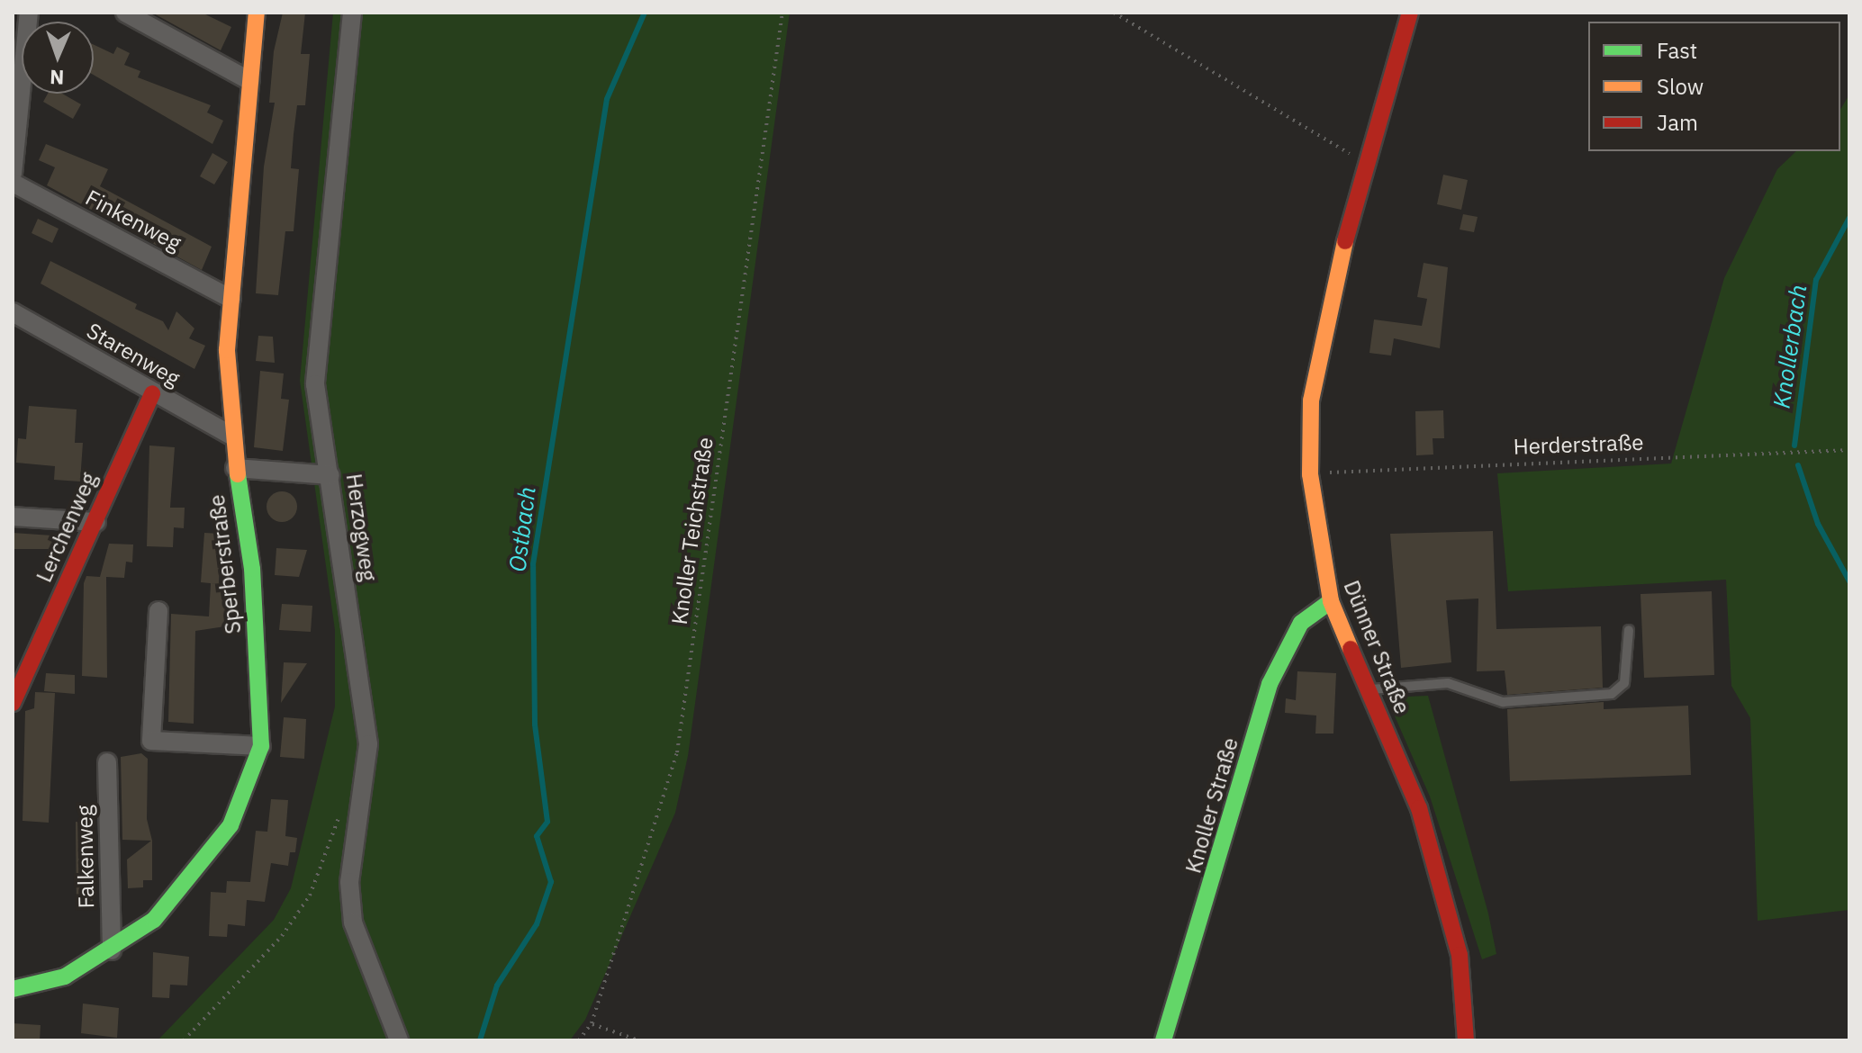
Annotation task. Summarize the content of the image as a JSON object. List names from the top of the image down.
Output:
{
  "streets": {
    "street": [
      "Finkenweg",
      "Starenweg",
      "Lerchenweg",
      "Herzogweg",
      "Sperberstraße",
      "Dünner Straße",
      "Knoller Straße",
      "Falkenweg"
    ],
    "path": ["Herderstraße", "Knoller Teichstraße"]
  },
  "crossings": [
    ["Finkenweg", "Sperberstraße"],
    ["Starenweg", "Lerchenweg"],
    ["Starenweg", "Sperberstraße"],
    ["Herderstraße", "Dünner Straße"],
    ["Sperberstraße", "Falkenweg"],
    ["Dünner Straße", "Knoller Straße"]
  ],
  "water": ["Knollerbach", "Ostbach"],
  "legend": ["Fast", "Slow", "Jam"],
  "north": "bottom"
}
